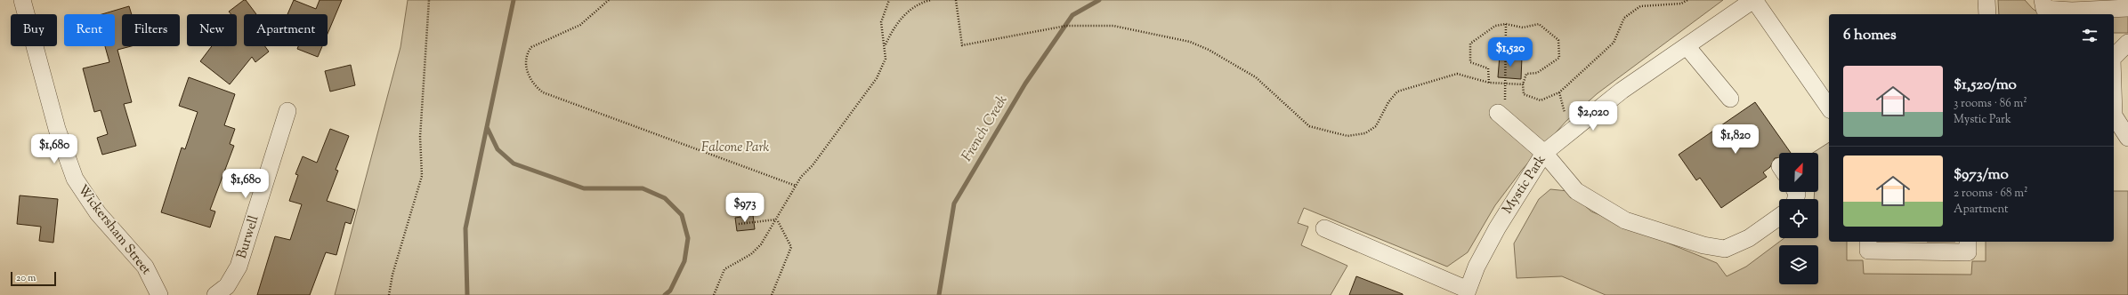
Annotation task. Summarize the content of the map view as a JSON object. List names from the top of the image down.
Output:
{
  "streets": {
    "street": ["Mystic Park", "Wickersham Street", "Burwell"]
  },
  "water": ["French Creek"],
  "parks": ["Falcone Park"],
  "scale_bar": "20 m",
  "north": "top right",
  "page": {
    "chip": [
      "Buy",
      "Rent",
      "Filters",
      "New",
      "Apartment"
    ],
    "heading": "6 homes",
    "price": [
      "$1,520",
      "$2,020",
      "$1,820",
      "$1,680",
      "$1,680",
      "$973"
    ],
    "list": [
      {
        "name": "$1,520/mo",
        "note": "3 rooms · 86 m² · Mystic Park"
      },
      {
        "name": "$973/mo",
        "note": "2 rooms · 68 m² · Apartment"
      }
    ],
    "scale": "20 m"
  }
}
